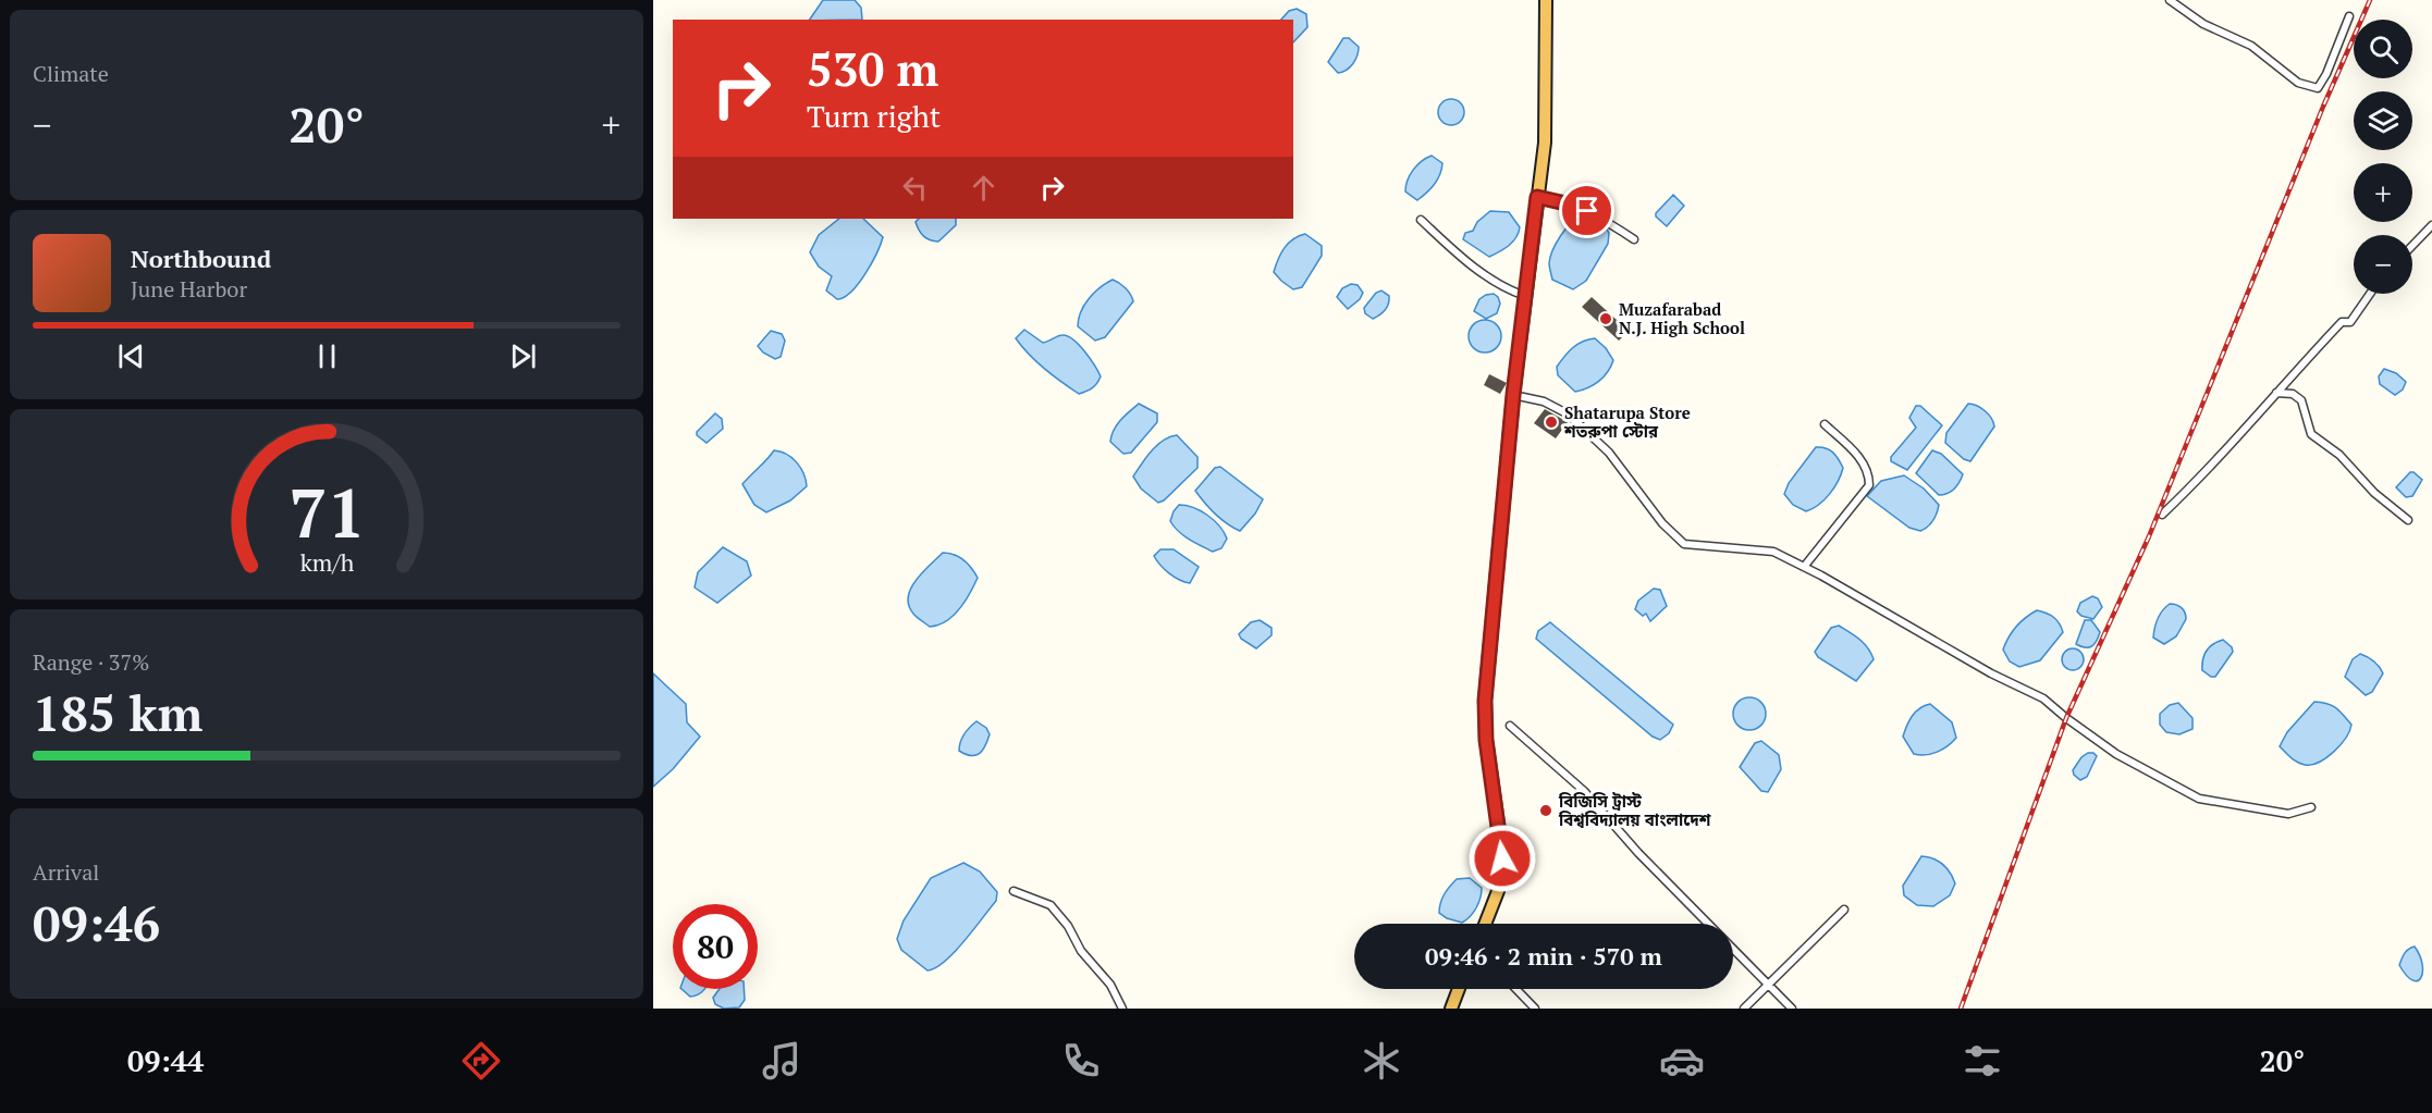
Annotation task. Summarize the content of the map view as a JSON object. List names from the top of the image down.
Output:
{
  "places": ["Muzafarabad N.J. High School", "Shatarupa Store শতরুপা স্টোর", "বিজিসি ট্রাস্ট বিশ্ববিদ্যালয় বাংলাদেশ"],
  "page": {
    "tile": [
      "Climate",
      ["Range · 37%", "185 km"],
      ["Arrival", "09:46"]
    ],
    "map_buttons": ["+", "−"],
    "turn": ["530 m", "Turn right"],
    "heat": ["−", "20°", "+"],
    "song": ["Northbound", "June Harbor"],
    "limit": "80",
    "trip": "09:46 · 2 min · 570 m",
    "tabs": ["09:44", "20°"],
    "gauge": ["71", "km/h"]
  }
}
